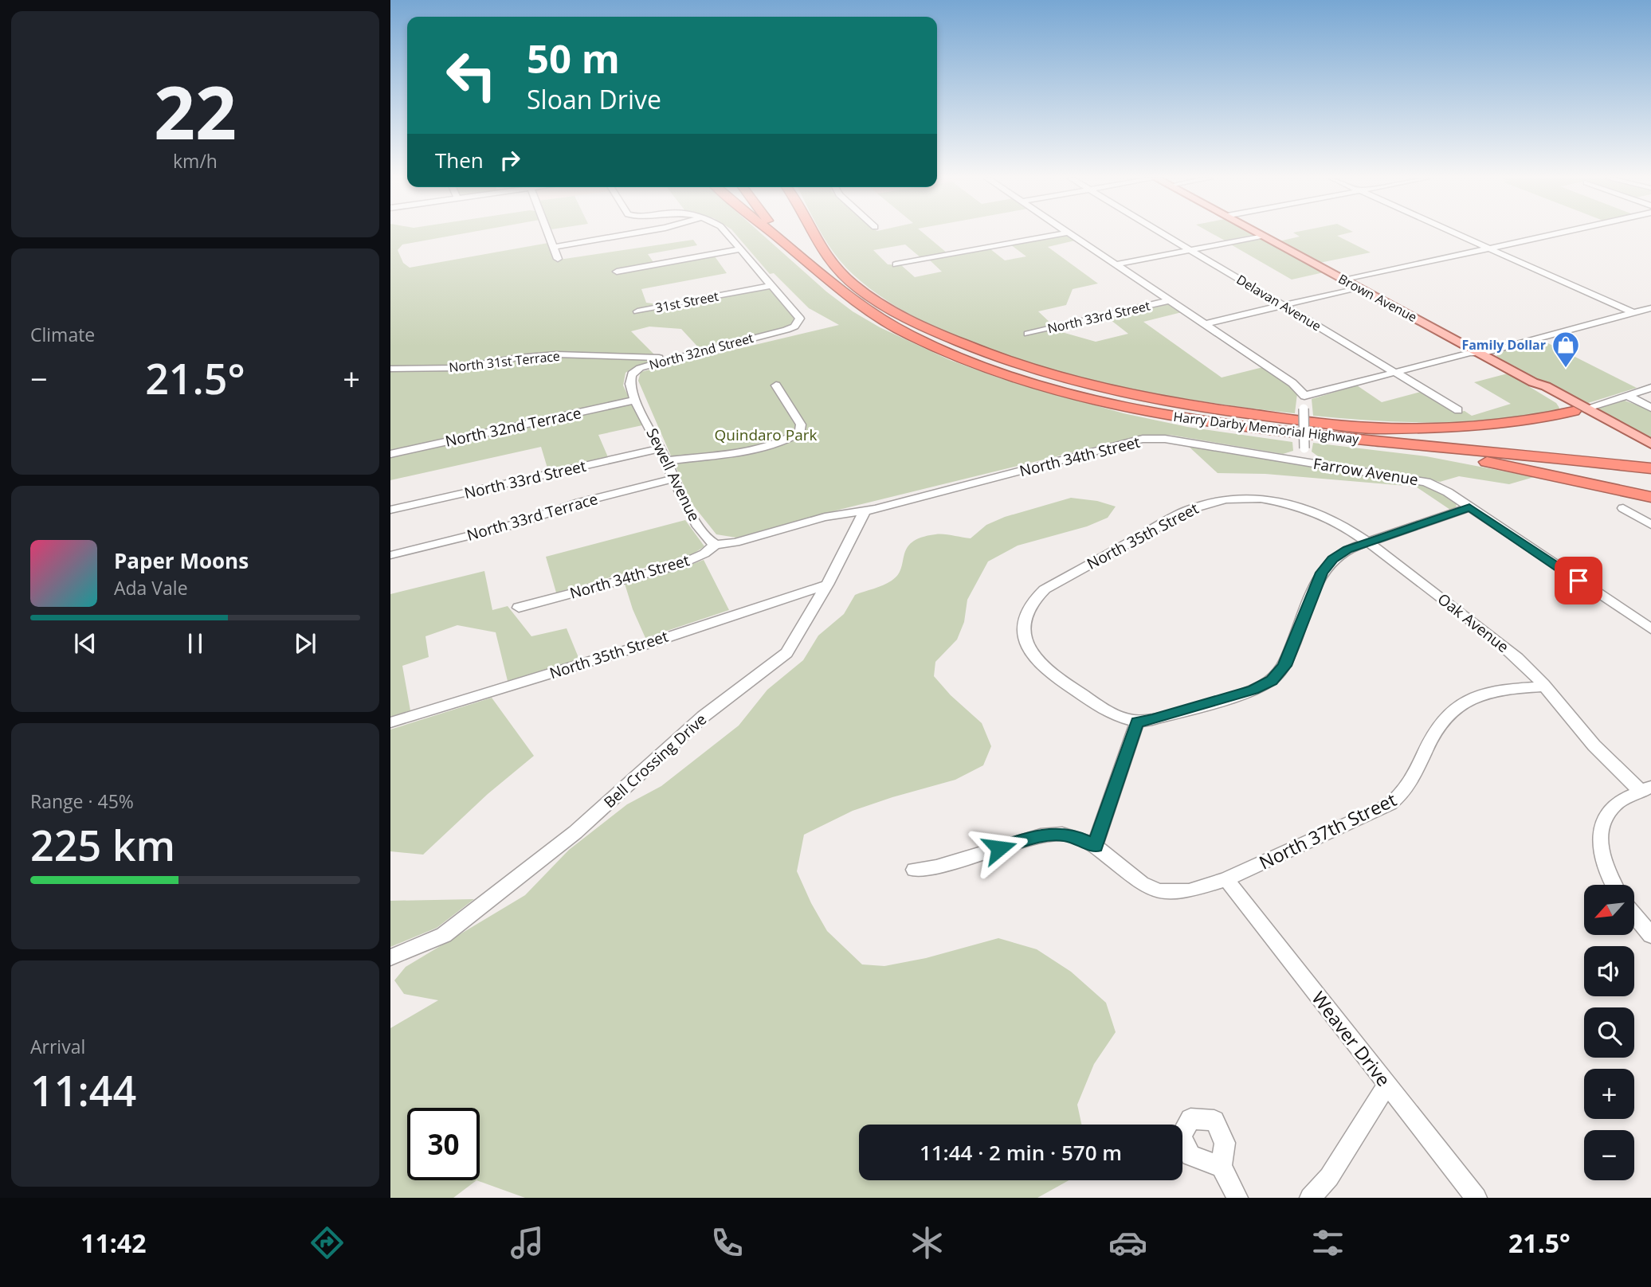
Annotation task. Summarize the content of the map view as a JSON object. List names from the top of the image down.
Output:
{
  "streets": {
    "highway": ["Harry Darby Memorial Highway"],
    "main road": ["Brown Avenue"],
    "street": [
      "31st Street",
      "Delavan Avenue",
      "North 33rd Street",
      "North 32nd Street",
      "North 31st Terrace",
      "North 32nd Terrace",
      "North 34th Street",
      "Farrow Avenue",
      "Sewell Avenue",
      "North 33rd Terrace",
      "North 35th Street",
      "Oak Avenue",
      "Bell Crossing Drive",
      "North 37th Street",
      "Weaver Drive"
    ]
  },
  "crossings": [
    ["31st Street", "North 32nd Street"],
    ["North 33rd Street", "Sewell Avenue"],
    ["North 32nd Street", "North 31st Terrace"],
    ["North 32nd Street", "North 32nd Terrace"],
    ["North 32nd Street", "Sewell Avenue"],
    ["North 32nd Terrace", "Sewell Avenue"],
    ["North 34th Street", "Farrow Avenue"],
    ["North 34th Street", "Sewell Avenue"],
    ["North 34th Street", "Bell Crossing Drive"],
    ["Sewell Avenue", "North 33rd Terrace"],
    ["North 35th Street", "Oak Avenue"],
    ["North 35th Street", "Bell Crossing Drive"],
    ["Oak Avenue", "North 37th Street"],
    ["North 37th Street", "Weaver Drive"]
  ],
  "parks": ["Quindaro Park"],
  "places": {
    "shop": ["Family Dollar"]
  },
  "north": "bottom left",
  "page": {
    "tile": [
      ["22", "km/h"],
      "Climate",
      ["Range · 45%", "225 km"],
      ["Arrival", "11:44"]
    ],
    "turn": ["50 m", "Sloan Drive"],
    "then": "Then",
    "heat": ["−", "21.5°", "+"],
    "song": ["Paper Moons", "Ada Vale"],
    "map_buttons": ["+", "−"],
    "limit": "30",
    "trip": "11:44 · 2 min · 570 m",
    "tabs": ["11:42", "21.5°"]
  }
}
